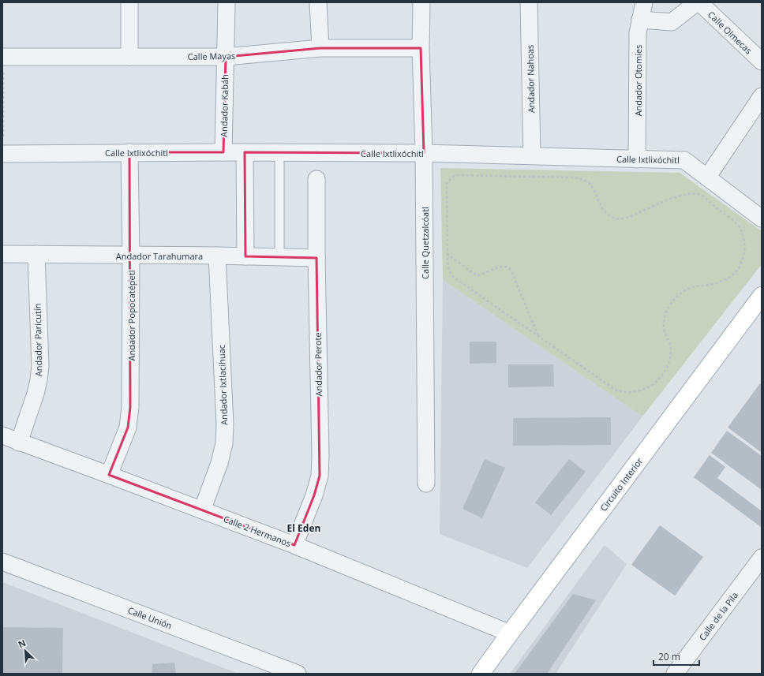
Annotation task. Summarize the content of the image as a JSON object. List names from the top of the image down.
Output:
{
  "streets": {
    "main road": ["Circuito Interior"],
    "street": [
      "Calle Olmecas",
      "Calle Mayas",
      "Andador Nahoas",
      "Andador Otomíes",
      "Andador Kabáh",
      "Calle Ixtlixóchitl",
      "Calle Quetzalcóatl",
      "Andador Tarahumara",
      "Andador Popocatépetl",
      "Andador Paricutín",
      "Andador Perote",
      "Andador Ixtlacihuac",
      "Calle 2 Hermanos",
      "Calle de la Pila",
      "Calle Unión"
    ]
  },
  "crossings": [
    ["Calle Mayas", "Andador Kabáh"],
    ["Calle Mayas", "Calle Quetzalcóatl"],
    ["Andador Nahoas", "Calle Ixtlixóchitl"],
    ["Andador Otomíes", "Calle Ixtlixóchitl"],
    ["Andador Kabáh", "Calle Ixtlixóchitl"],
    ["Calle Ixtlixóchitl", "Calle Quetzalcóatl"],
    ["Calle Ixtlixóchitl", "Andador Popocatépetl"],
    ["Andador Tarahumara", "Andador Popocatépetl"],
    ["Andador Tarahumara", "Andador Paricutín"],
    ["Andador Tarahumara", "Andador Perote"],
    ["Andador Tarahumara", "Andador Ixtlacihuac"],
    ["Andador Popocatépetl", "Calle 2 Hermanos"],
    ["Andador Paricutín", "Calle 2 Hermanos"],
    ["Andador Perote", "Calle 2 Hermanos"],
    ["Andador Ixtlacihuac", "Calle 2 Hermanos"],
    ["Circuito Interior", "Calle 2 Hermanos"]
  ],
  "districts": ["El Eden"],
  "scale_bar": "20 m",
  "north": "top left"
}
